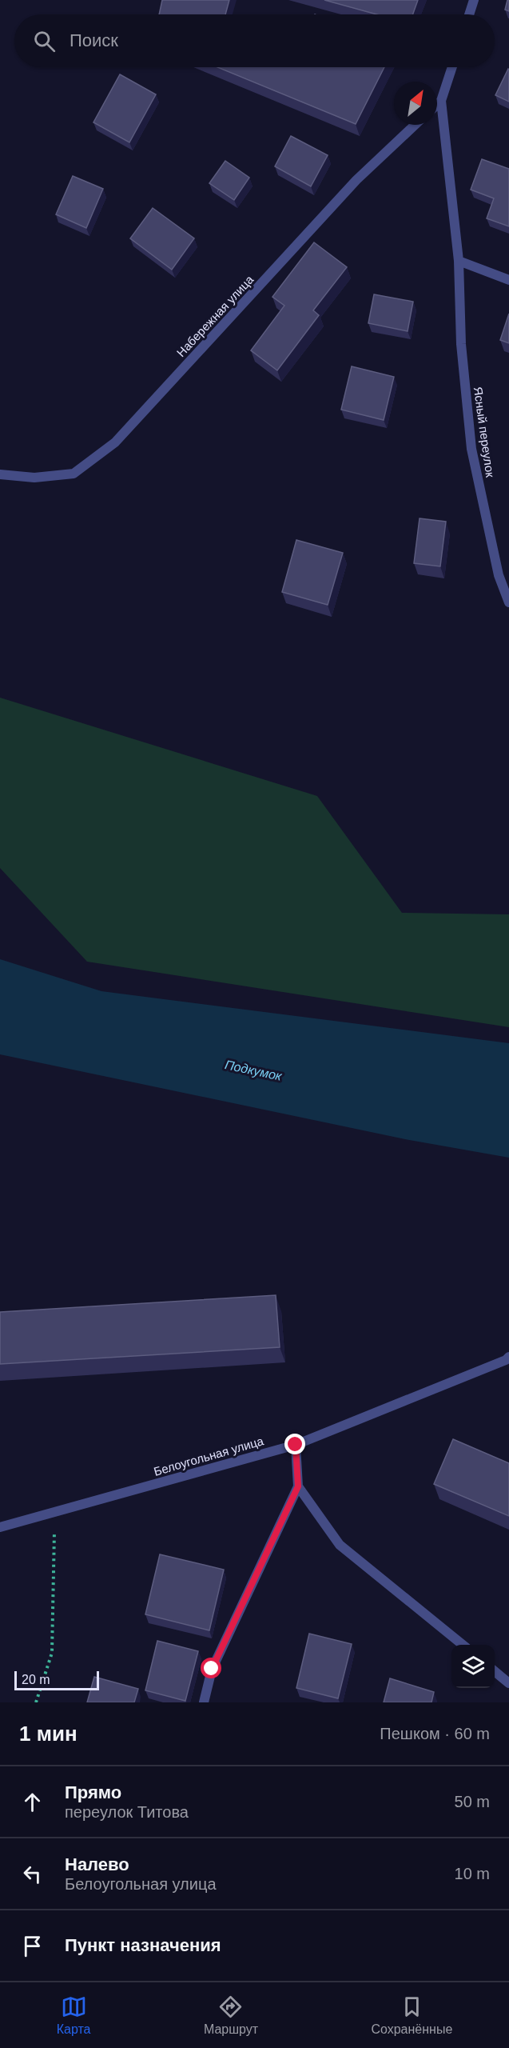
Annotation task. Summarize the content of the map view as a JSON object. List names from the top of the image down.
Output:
{
  "streets": {
    "street": ["Набережная улица", "Ясный переулок", "Белоугольная улица"]
  },
  "water": ["Подкумок"],
  "scale_bar": "20 m",
  "north": "top right",
  "page": {
    "search": "Поиск",
    "scale": "20 m",
    "heading": ["1 мин", "Пешком · 60 m"],
    "list": [
      ["Прямо", "переулок Титова", "50 m"],
      ["Налево", "Белоугольная улица", "10 m"],
      "Пункт назначения"
    ],
    "nav": ["Карта", "Маршрут", "Сохранённые"]
  }
}
